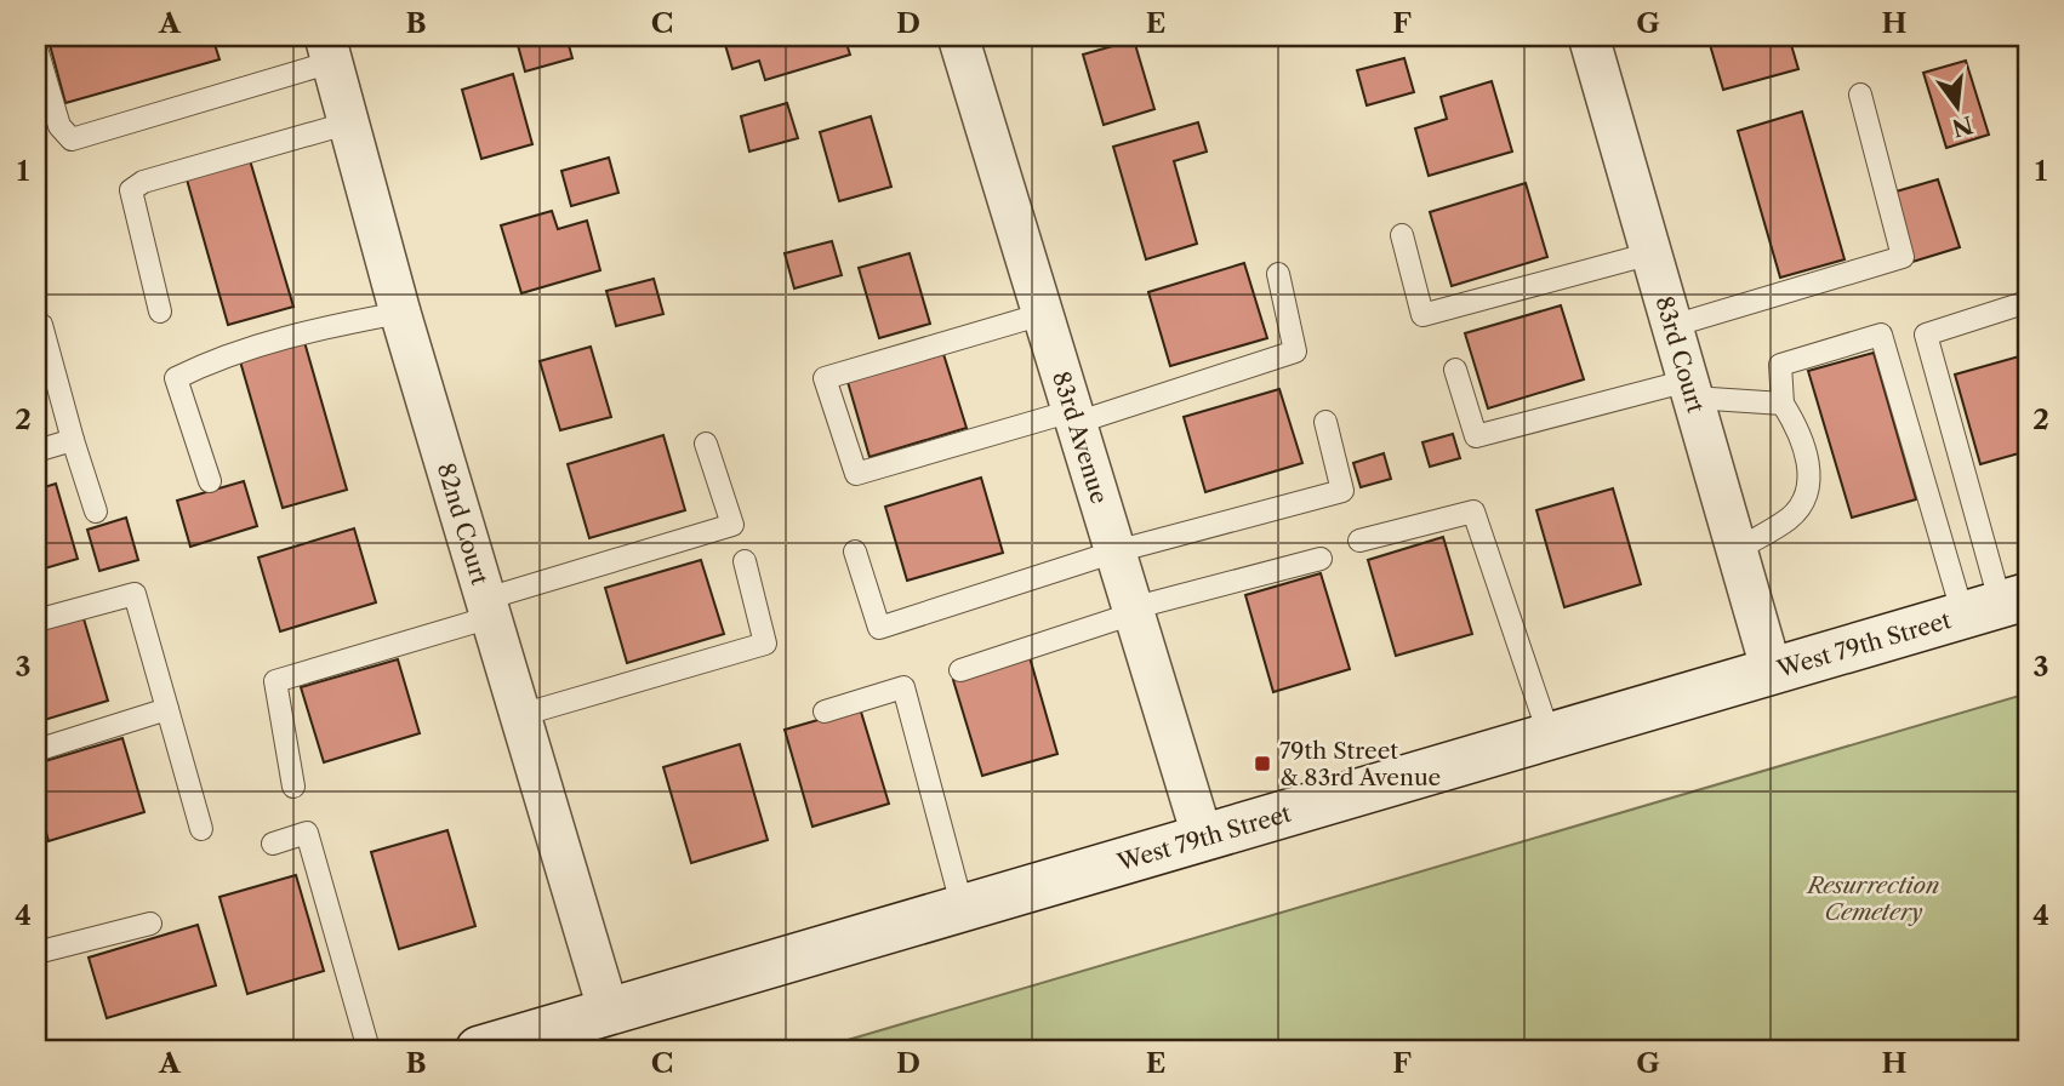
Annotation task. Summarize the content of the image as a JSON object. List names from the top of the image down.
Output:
{
  "streets": {
    "main road": ["West 79th Street"],
    "street": ["83rd Court", "83rd Avenue", "82nd Court"]
  },
  "crossings": [
    ["83rd Court", "West 79th Street"],
    ["83rd Avenue", "West 79th Street"],
    ["82nd Court", "West 79th Street"]
  ],
  "parks": ["Resurrection Cemetery"],
  "places": {
    "transit": ["79th Street & 83rd Avenue"]
  },
  "north": "bottom",
  "grid": {
    "columns": [
      "A",
      "B",
      "C",
      "D",
      "E",
      "F",
      "G",
      "H"
    ],
    "rows": [
      "1",
      "2",
      "3",
      "4"
    ]
  }
}
